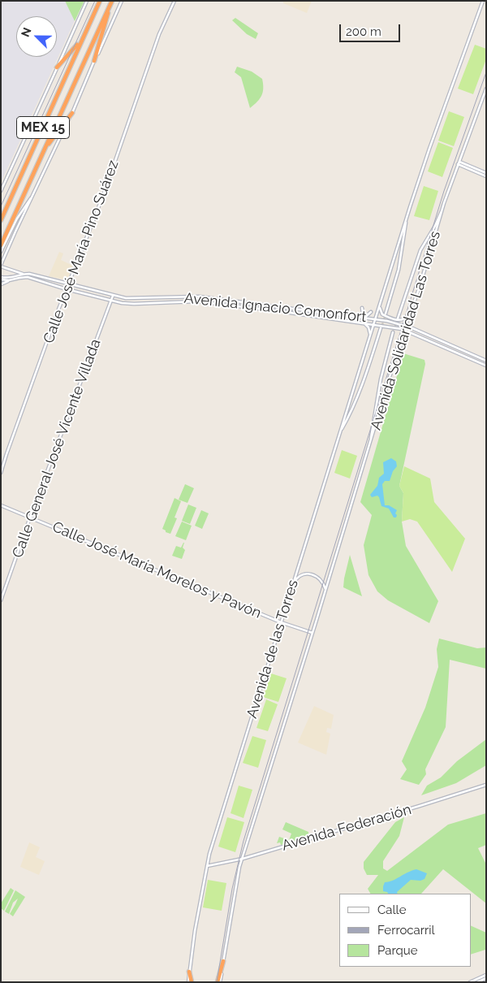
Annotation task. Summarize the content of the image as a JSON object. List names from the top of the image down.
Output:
{
  "streets": {
    "highway": ["MEX 15"],
    "main road": [
      "Calle José María Pino Suárez",
      "Avenida Ignacio Comonfort",
      "Avenida Solidaridad Las Torres",
      "Calle General José Vicente Villada",
      "Calle José María Morelos y Pavón",
      "Avenida de las Torres",
      "Avenida Federación"
    ]
  },
  "crossings": [
    ["Calle José María Pino Suárez", "Avenida Ignacio Comonfort"],
    ["Avenida Ignacio Comonfort", "Avenida Solidaridad Las Torres"],
    ["Avenida Ignacio Comonfort", "Calle General José Vicente Villada"],
    ["Avenida Solidaridad Las Torres", "Avenida de las Torres"],
    ["Calle General José Vicente Villada", "Calle José María Morelos y Pavón"],
    ["Calle José María Morelos y Pavón", "Avenida de las Torres"],
    ["Avenida de las Torres", "Avenida Federación"]
  ],
  "legend": ["Calle", "Ferrocarril", "Parque"],
  "scale_bar": "200 m",
  "north": "top left"
}
